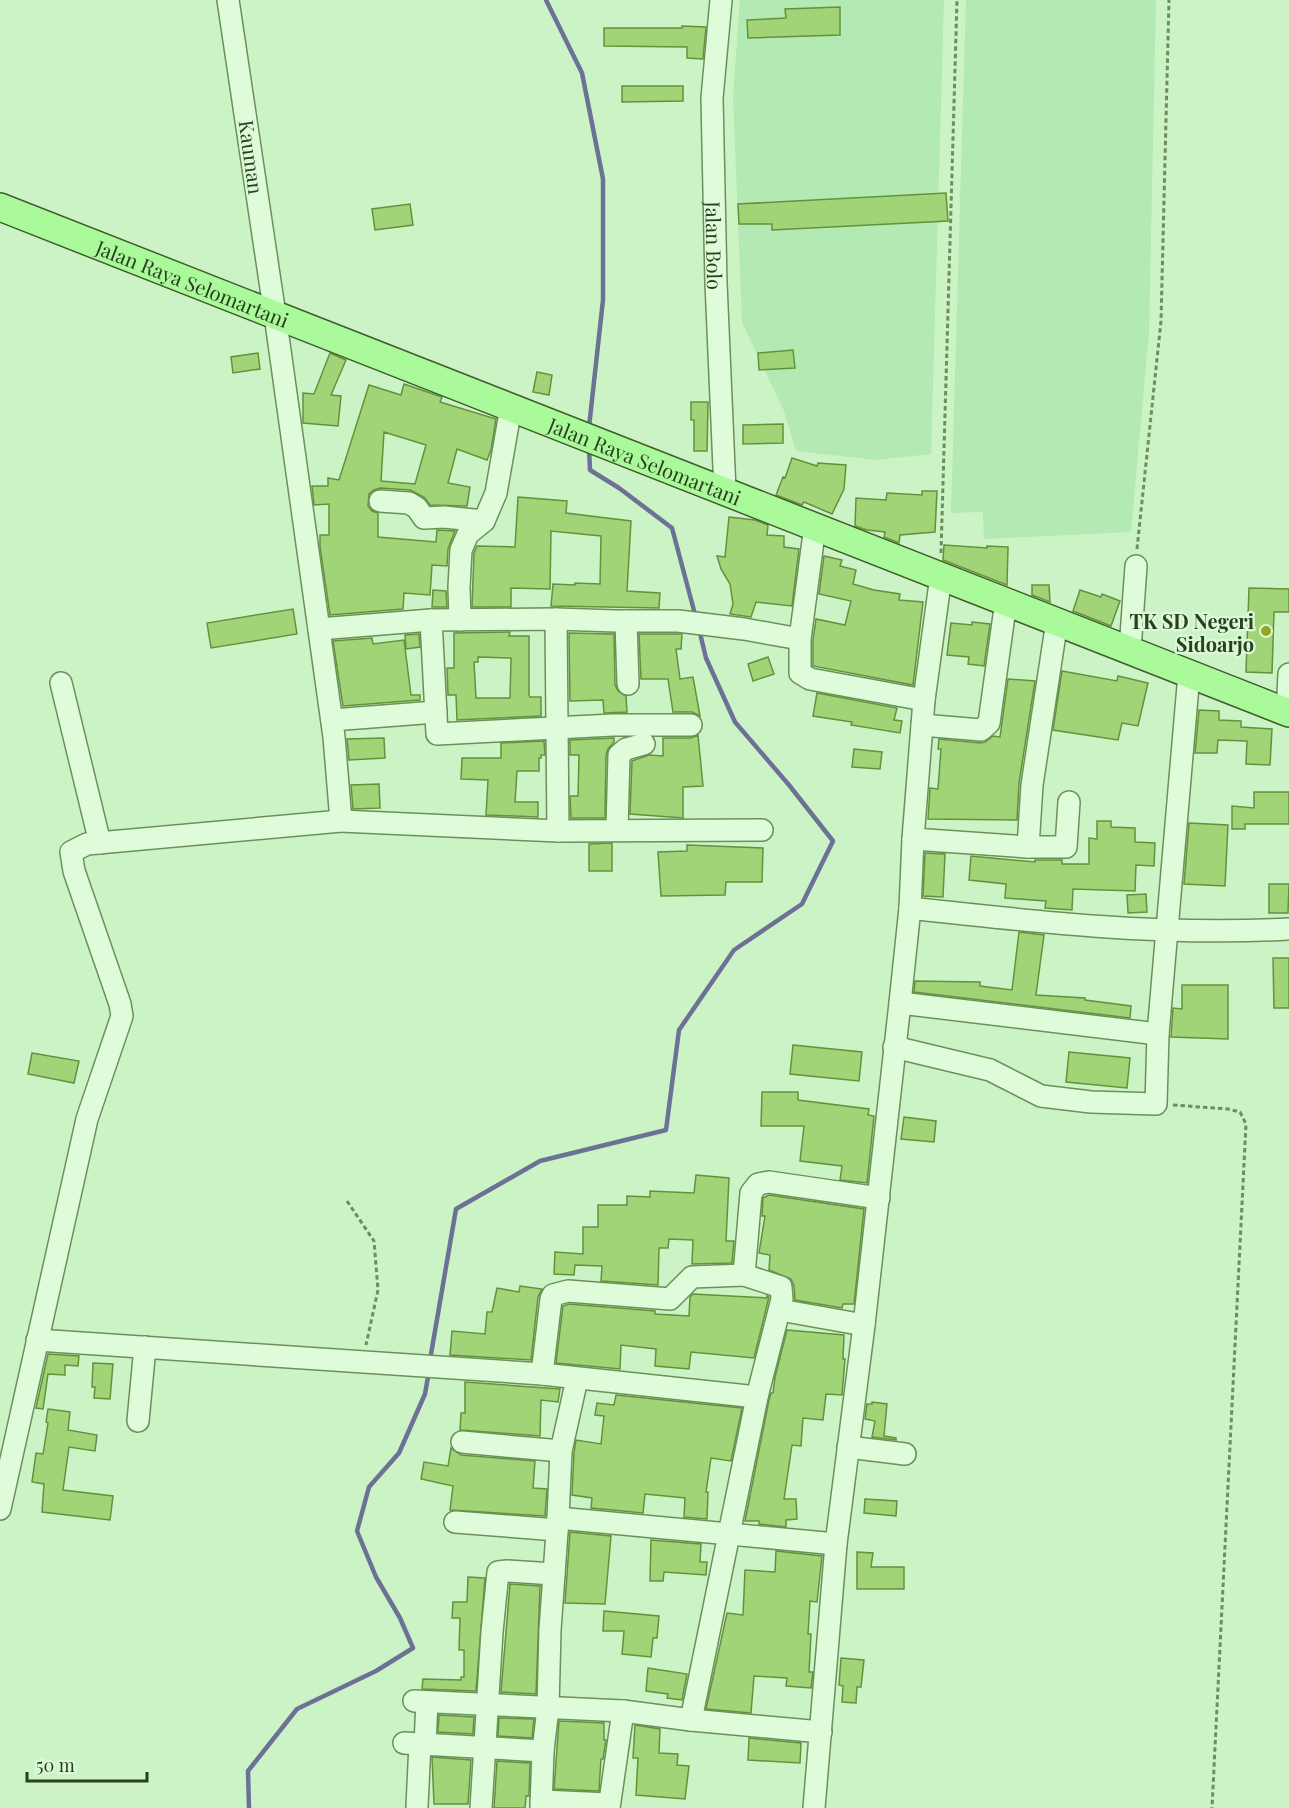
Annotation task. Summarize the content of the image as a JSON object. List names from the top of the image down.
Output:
{
  "streets": {
    "main road": ["Jalan Raya Selomartani"],
    "street": ["Kauman", "Jalan Bolo"]
  },
  "crossings": [
    ["Kauman", "Jalan Raya Selomartani"],
    ["Jalan Bolo", "Jalan Raya Selomartani"]
  ],
  "places": ["TK SD Negeri Sidoarjo"],
  "scale_bar": "50 m"
}
